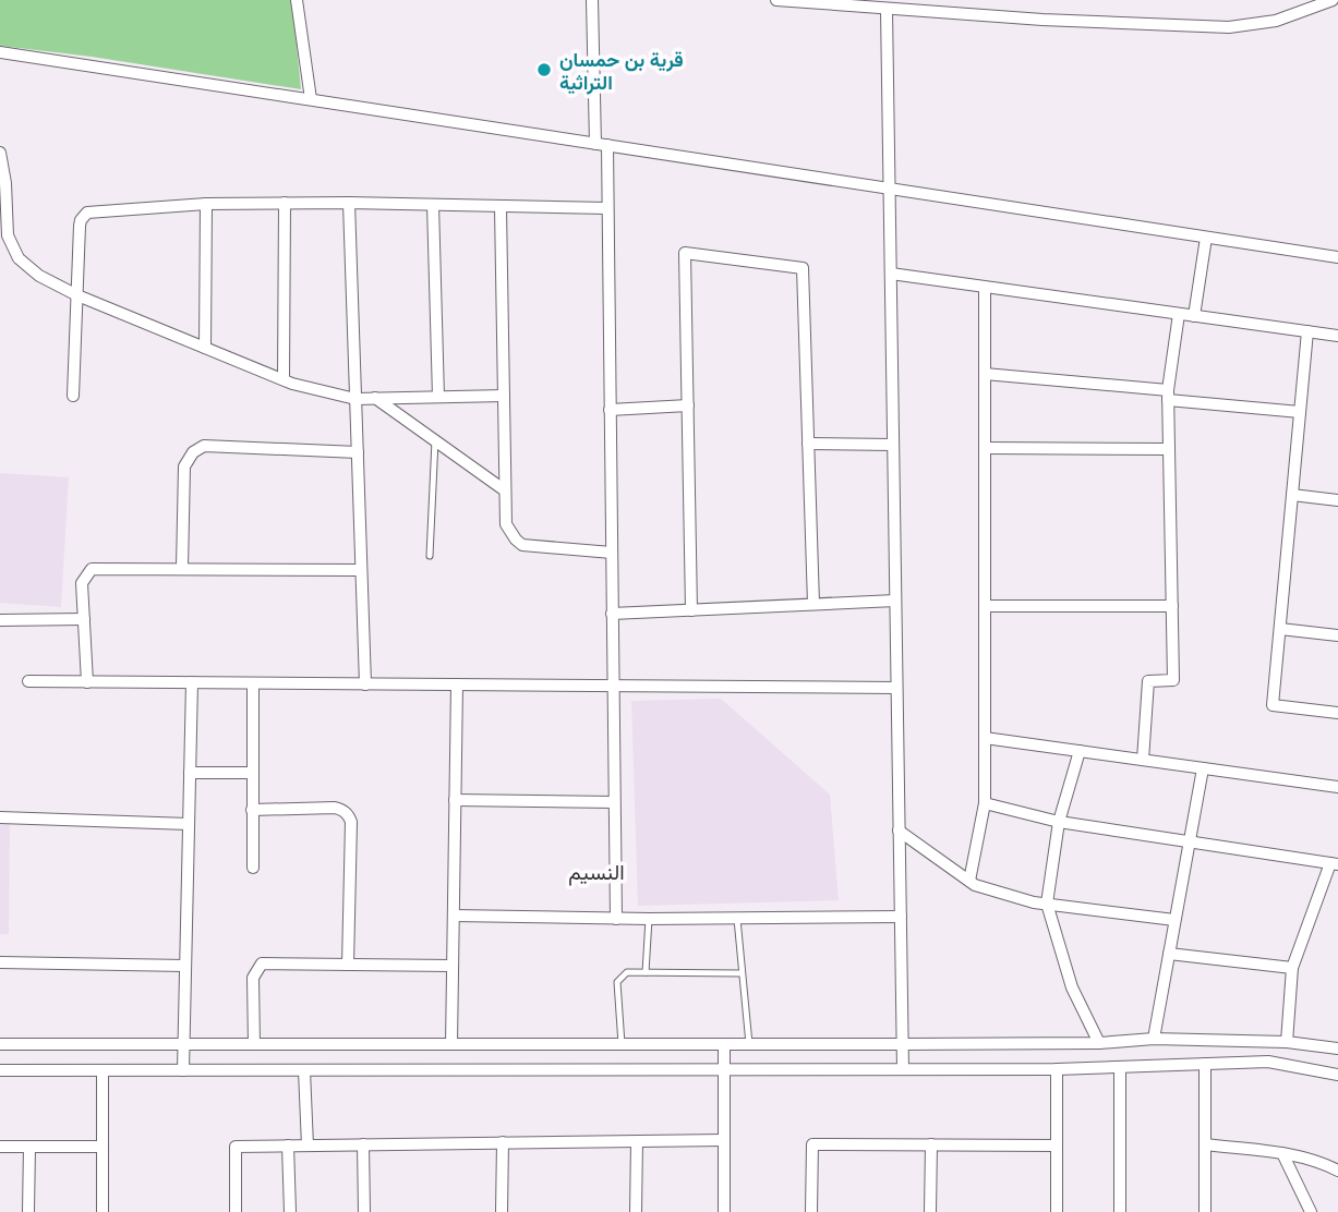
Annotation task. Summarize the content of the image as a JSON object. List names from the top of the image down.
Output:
{
  "districts": ["النسيم"],
  "places": ["قرية بن حمسان التراثية"]
}
